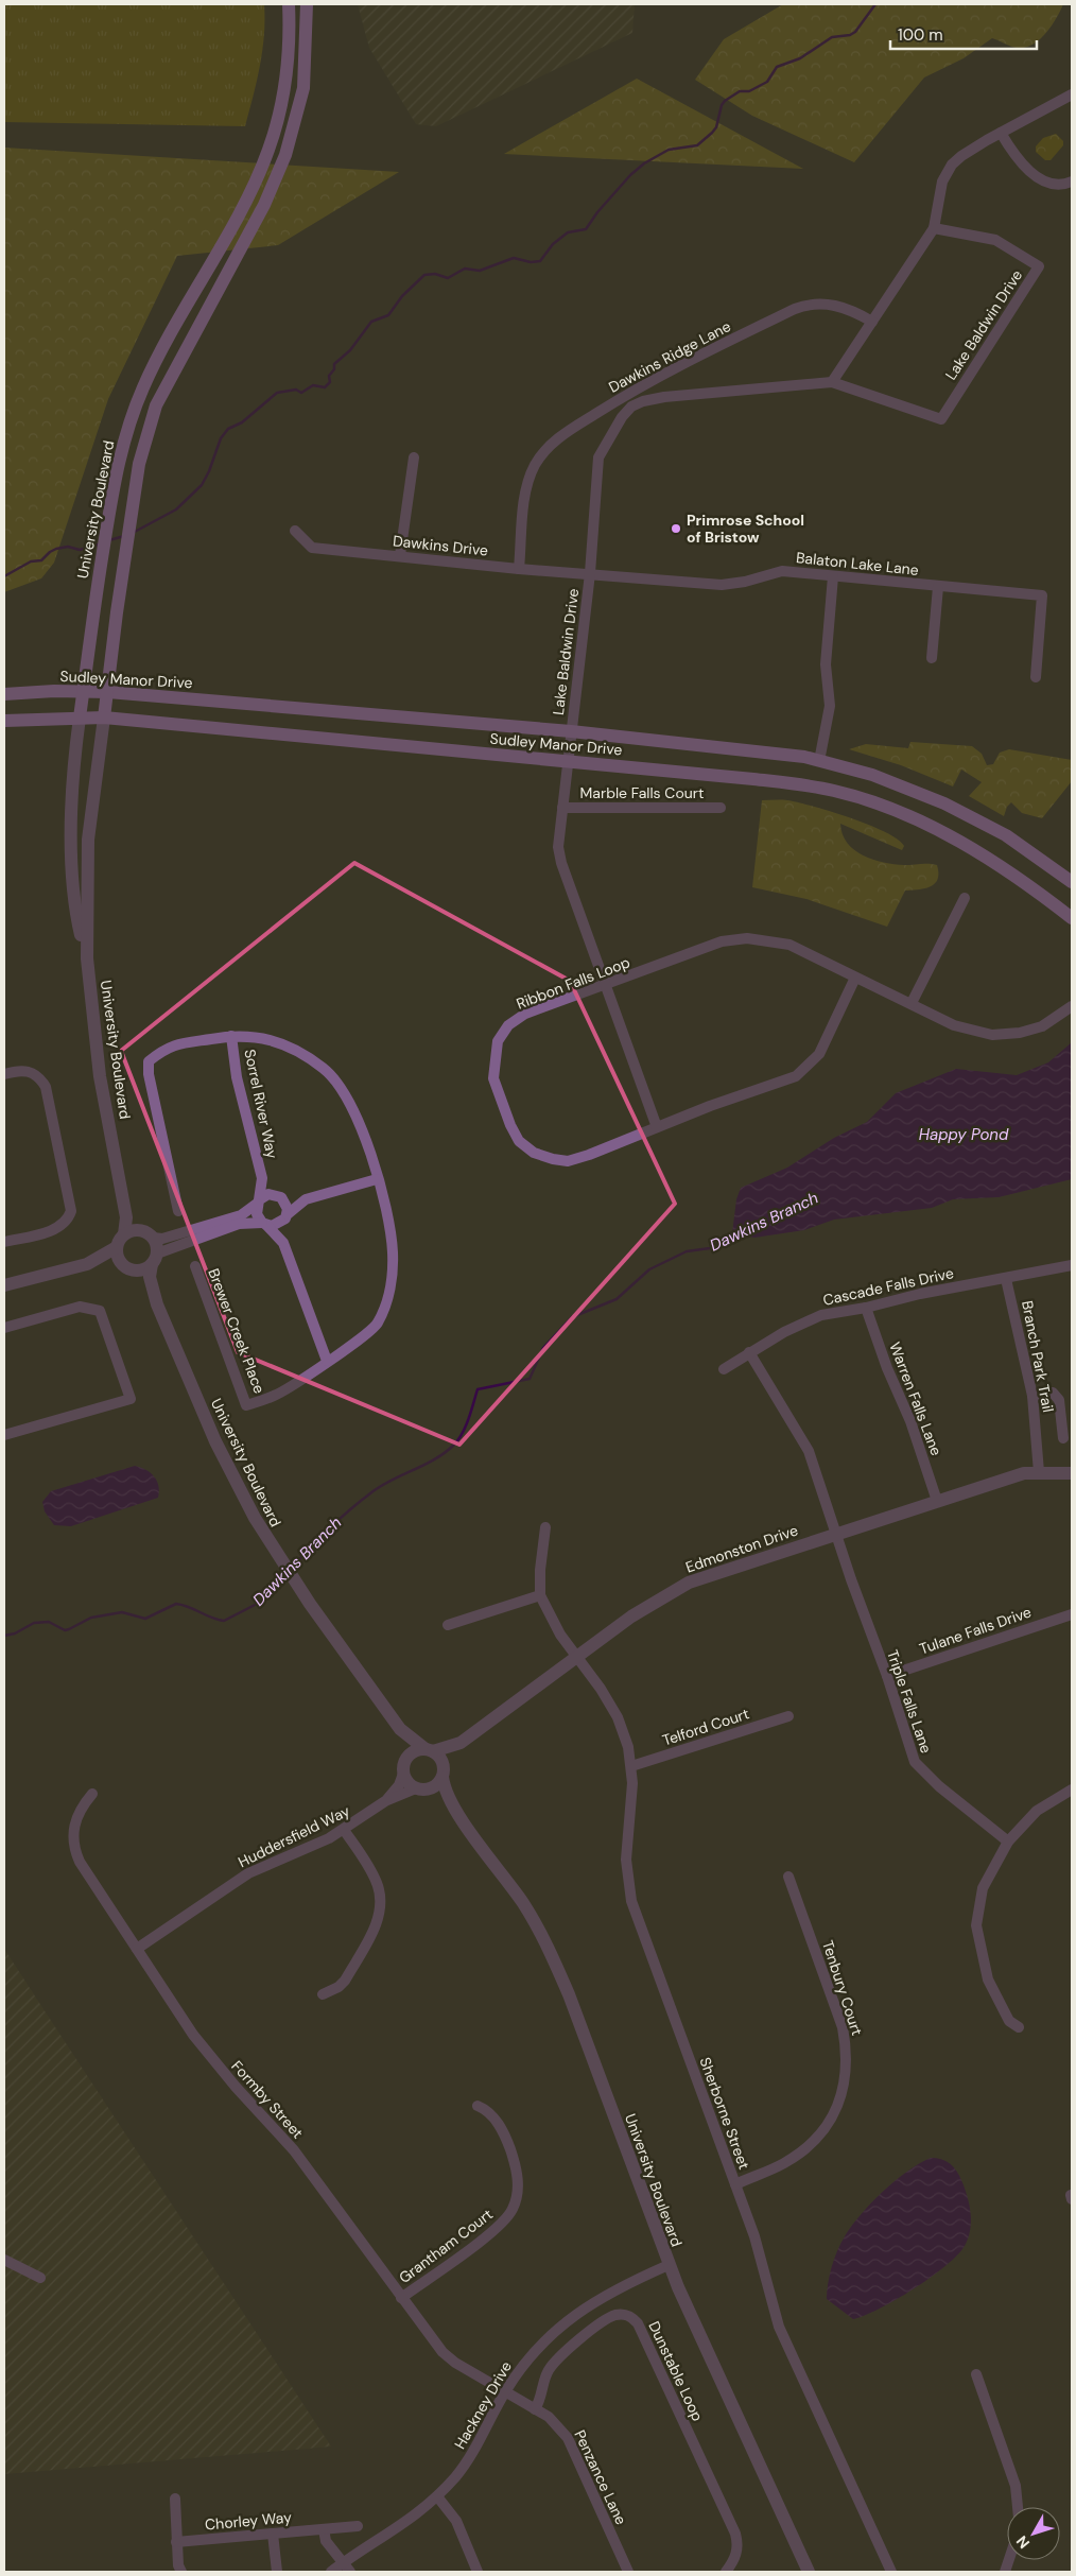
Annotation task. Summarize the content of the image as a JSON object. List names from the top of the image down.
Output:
{
  "streets": {
    "main road": ["University Boulevard", "Sudley Manor Drive"],
    "street": [
      "Lake Baldwin Drive",
      "Dawkins Ridge Lane",
      "Dawkins Drive",
      "Balaton Lake Lane",
      "Marble Falls Court",
      "Ribbon Falls Loop",
      "Sorrel River Way",
      "Cascade Falls Drive",
      "Brewer Creek Place",
      "Branch Park Trail",
      "Warren Falls Lane",
      "Edmonston Drive",
      "Tulane Falls Drive",
      "Triple Falls Lane",
      "Telford Court",
      "Huddersfield Way",
      "Tenbury Court",
      "Formby Street",
      "Sherborne Street",
      "Grantham Court",
      "Dunstable Loop",
      "Hackney Drive",
      "Penzance Lane",
      "Chorley Way"
    ]
  },
  "crossings": [
    ["Lake Baldwin Drive", "Dawkins Drive"],
    ["Lake Baldwin Drive", "Balaton Lake Lane"],
    ["Lake Baldwin Drive", "Sudley Manor Drive"],
    ["Lake Baldwin Drive", "Marble Falls Court"],
    ["Lake Baldwin Drive", "Ribbon Falls Loop"],
    ["Dawkins Ridge Lane", "Dawkins Drive"],
    ["University Boulevard", "Sudley Manor Drive"],
    ["University Boulevard", "Edmonston Drive"],
    ["University Boulevard", "Huddersfield Way"],
    ["University Boulevard", "Hackney Drive"],
    ["Dawkins Drive", "Balaton Lake Lane"],
    ["Sorrel River Way", "Brewer Creek Place"],
    ["Cascade Falls Drive", "Branch Park Trail"],
    ["Cascade Falls Drive", "Warren Falls Lane"],
    ["Cascade Falls Drive", "Triple Falls Lane"],
    ["Branch Park Trail", "Edmonston Drive"],
    ["Warren Falls Lane", "Edmonston Drive"],
    ["Edmonston Drive", "Triple Falls Lane"],
    ["Edmonston Drive", "Huddersfield Way"],
    ["Edmonston Drive", "Sherborne Street"],
    ["Tulane Falls Drive", "Triple Falls Lane"],
    ["Telford Court", "Sherborne Street"],
    ["Huddersfield Way", "Formby Street"],
    ["Tenbury Court", "Sherborne Street"],
    ["Formby Street", "Grantham Court"],
    ["Formby Street", "Hackney Drive"],
    ["Formby Street", "Penzance Lane"],
    ["Dunstable Loop", "Penzance Lane"],
    ["Hackney Drive", "Penzance Lane"]
  ],
  "water": ["Happy Pond", "Dawkins Branch"],
  "places": ["Primrose School of Bristow"],
  "scale_bar": "100 m",
  "north": "bottom left"
}
